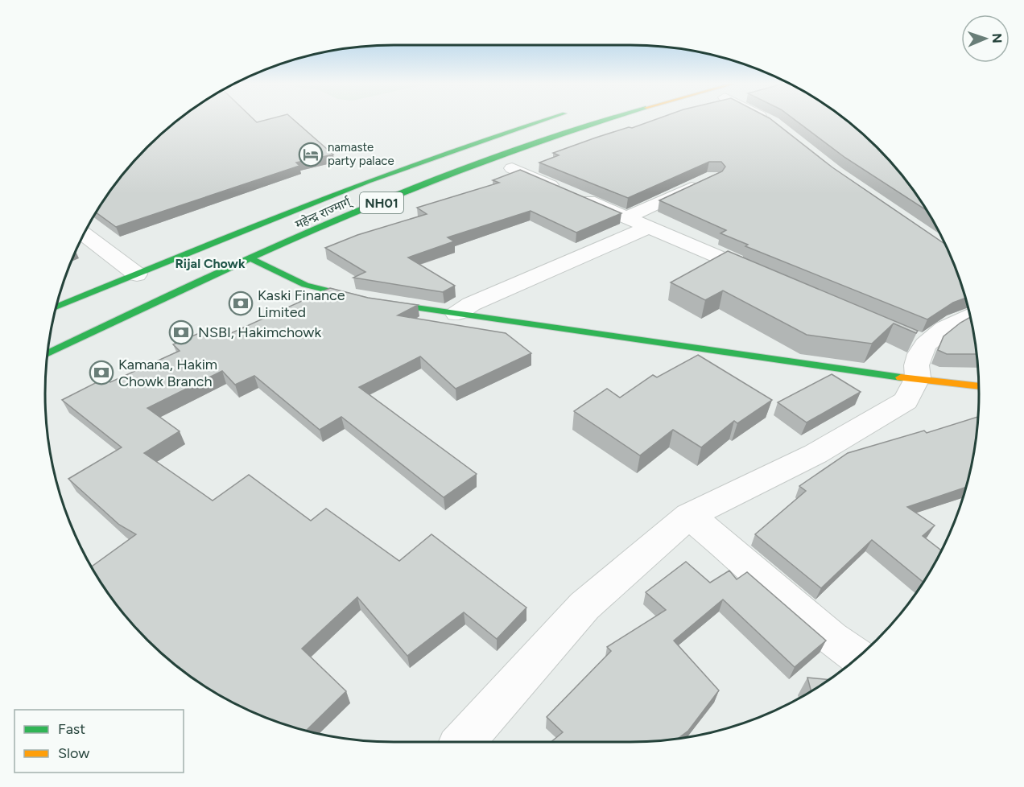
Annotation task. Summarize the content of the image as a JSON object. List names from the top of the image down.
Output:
{
  "streets": {
    "main road": ["NH01", "महेन्द्र राज्मार्ग्"]
  },
  "districts": ["Rijal Chowk"],
  "places": {
    "hotel": ["namaste party palace"],
    "bank": ["Kaski Finance Limited", "NSBI, Hakimchowk", "Kamana, Hakim Chowk Branch"]
  },
  "legend": ["Fast", "Slow"],
  "north": "right"
}
